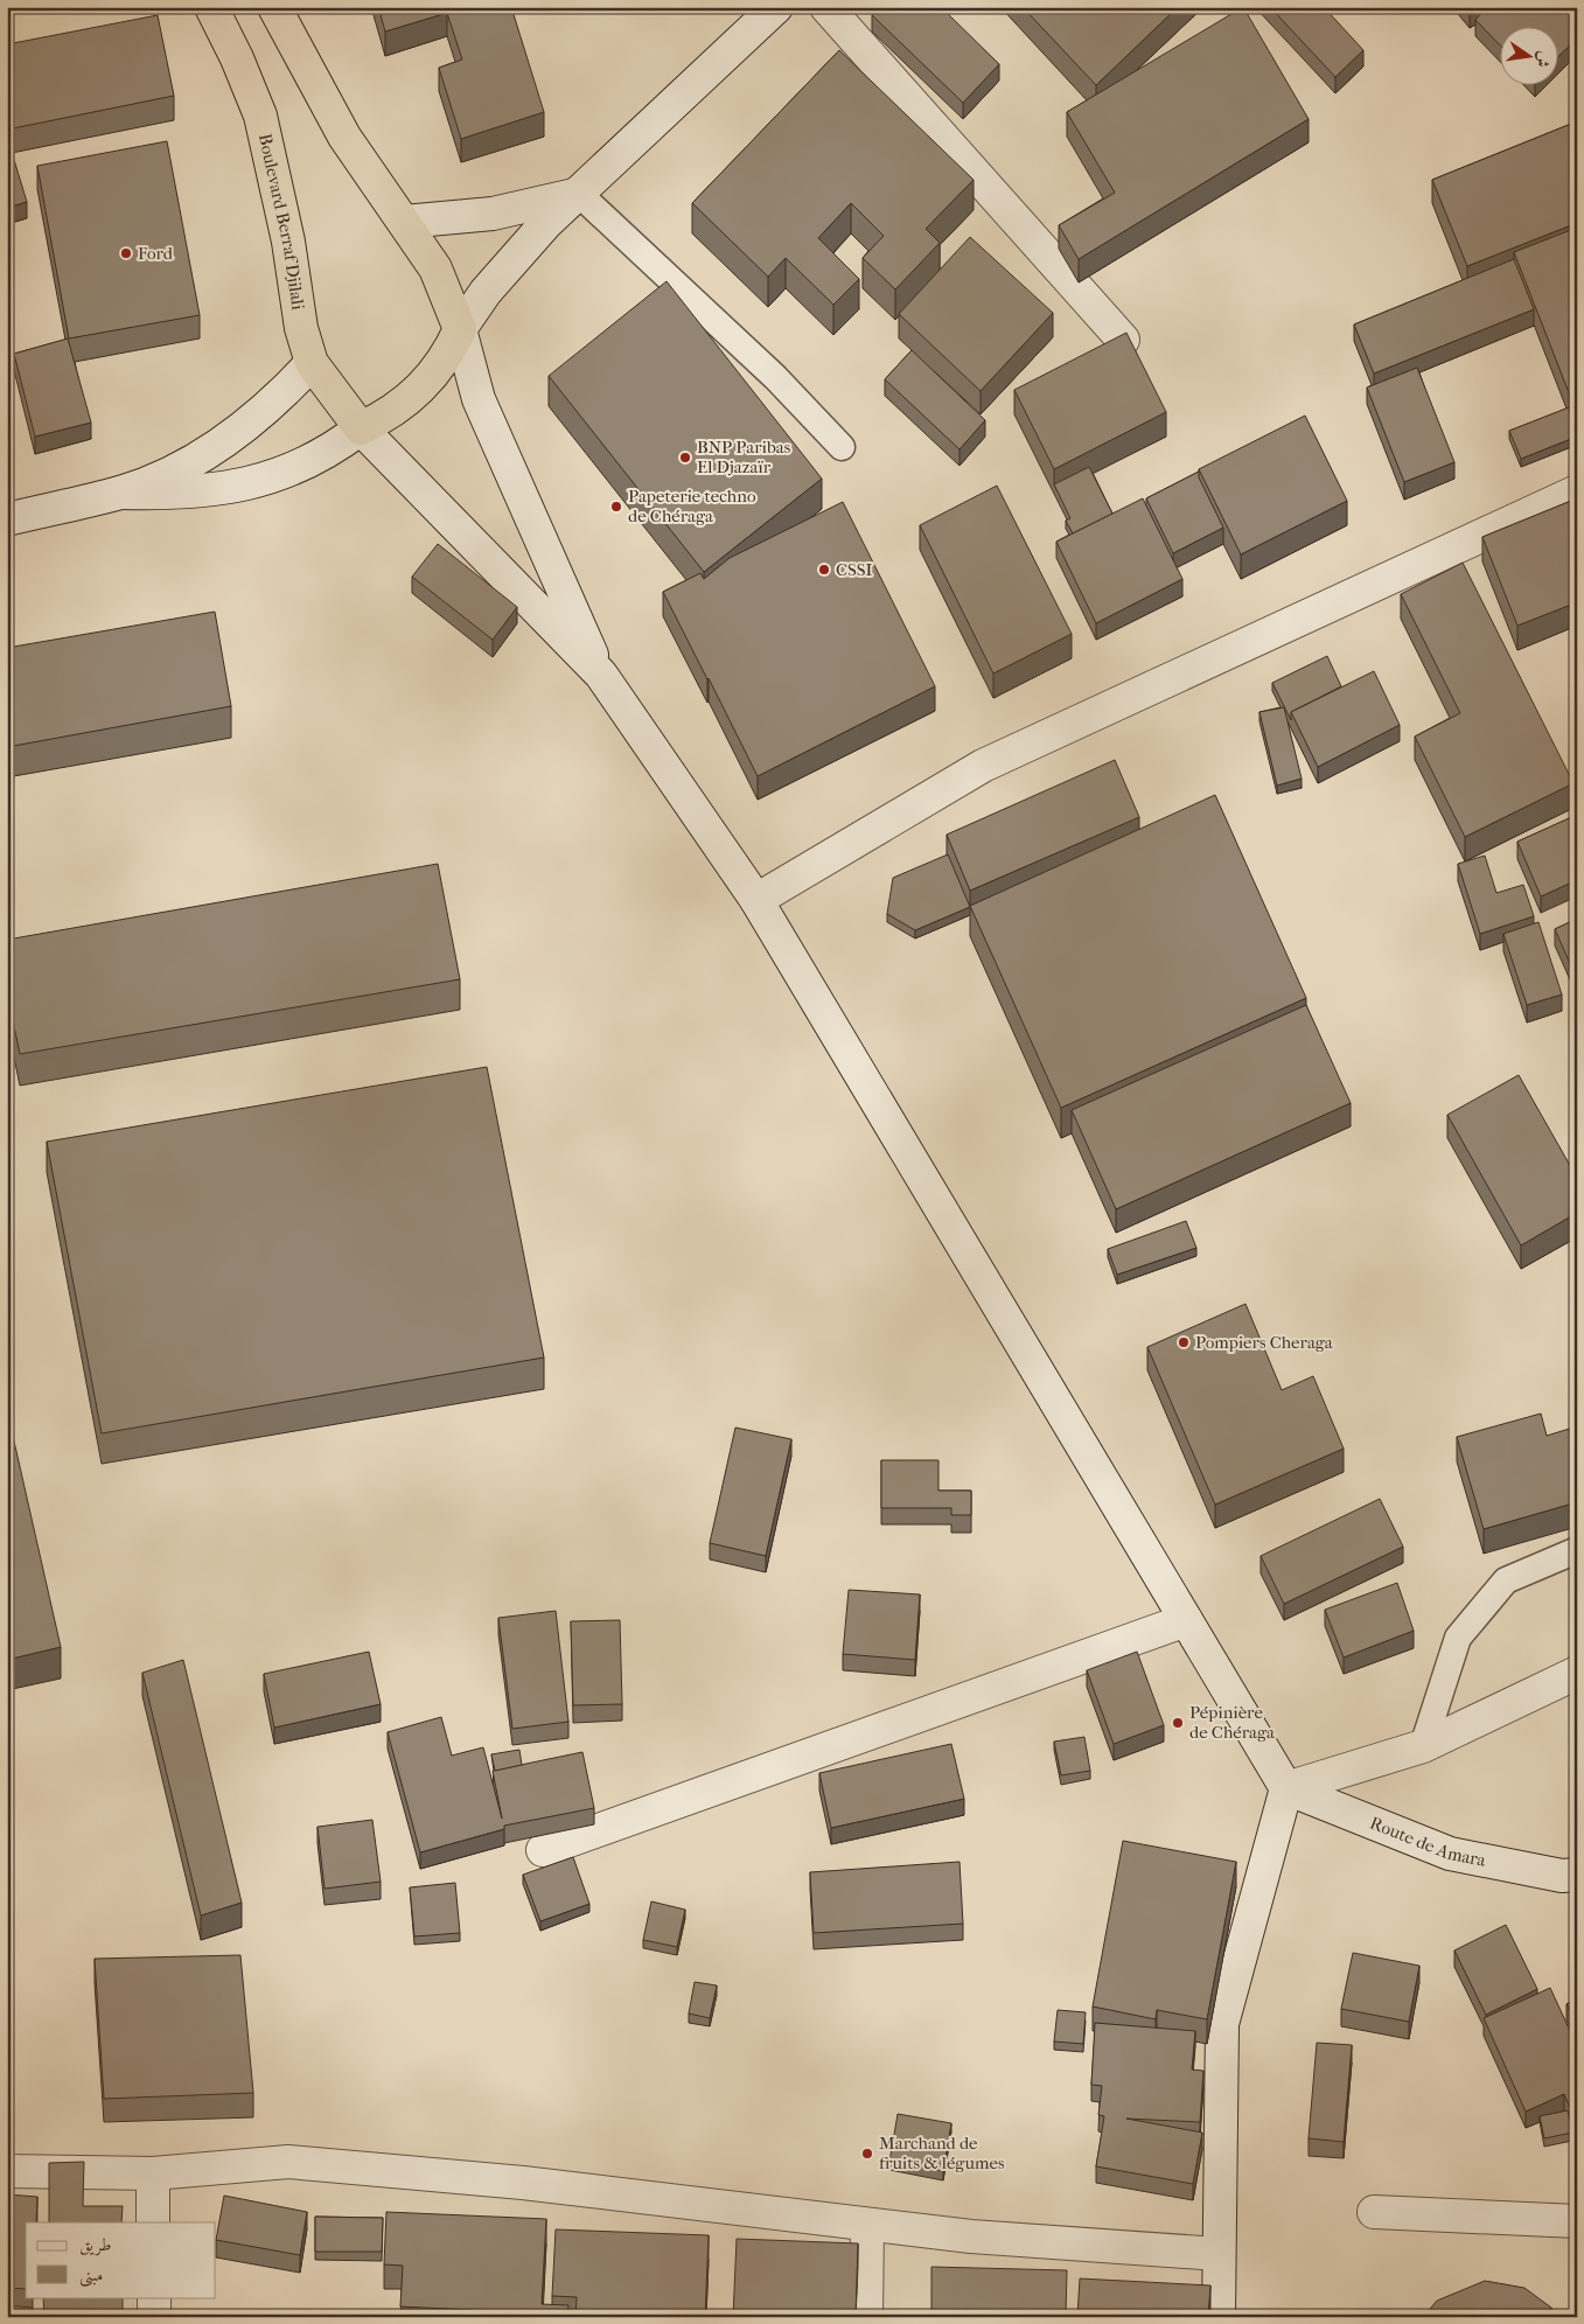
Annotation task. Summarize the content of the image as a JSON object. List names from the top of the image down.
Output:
{
  "streets": {
    "highway": ["Boulevard Berraf Djilali"],
    "street": ["Route de Amara"]
  },
  "places": [
    "Ford",
    "BNP Paribas El Djazaïr",
    "Papeterie techno de Chéraga",
    "CSSI",
    "Pompiers Cheraga",
    "Pépinière de Chéraga",
    "Marchand de fruits & légumes"
  ],
  "legend": ["طريق", "مبنى"],
  "north": "right"
}
